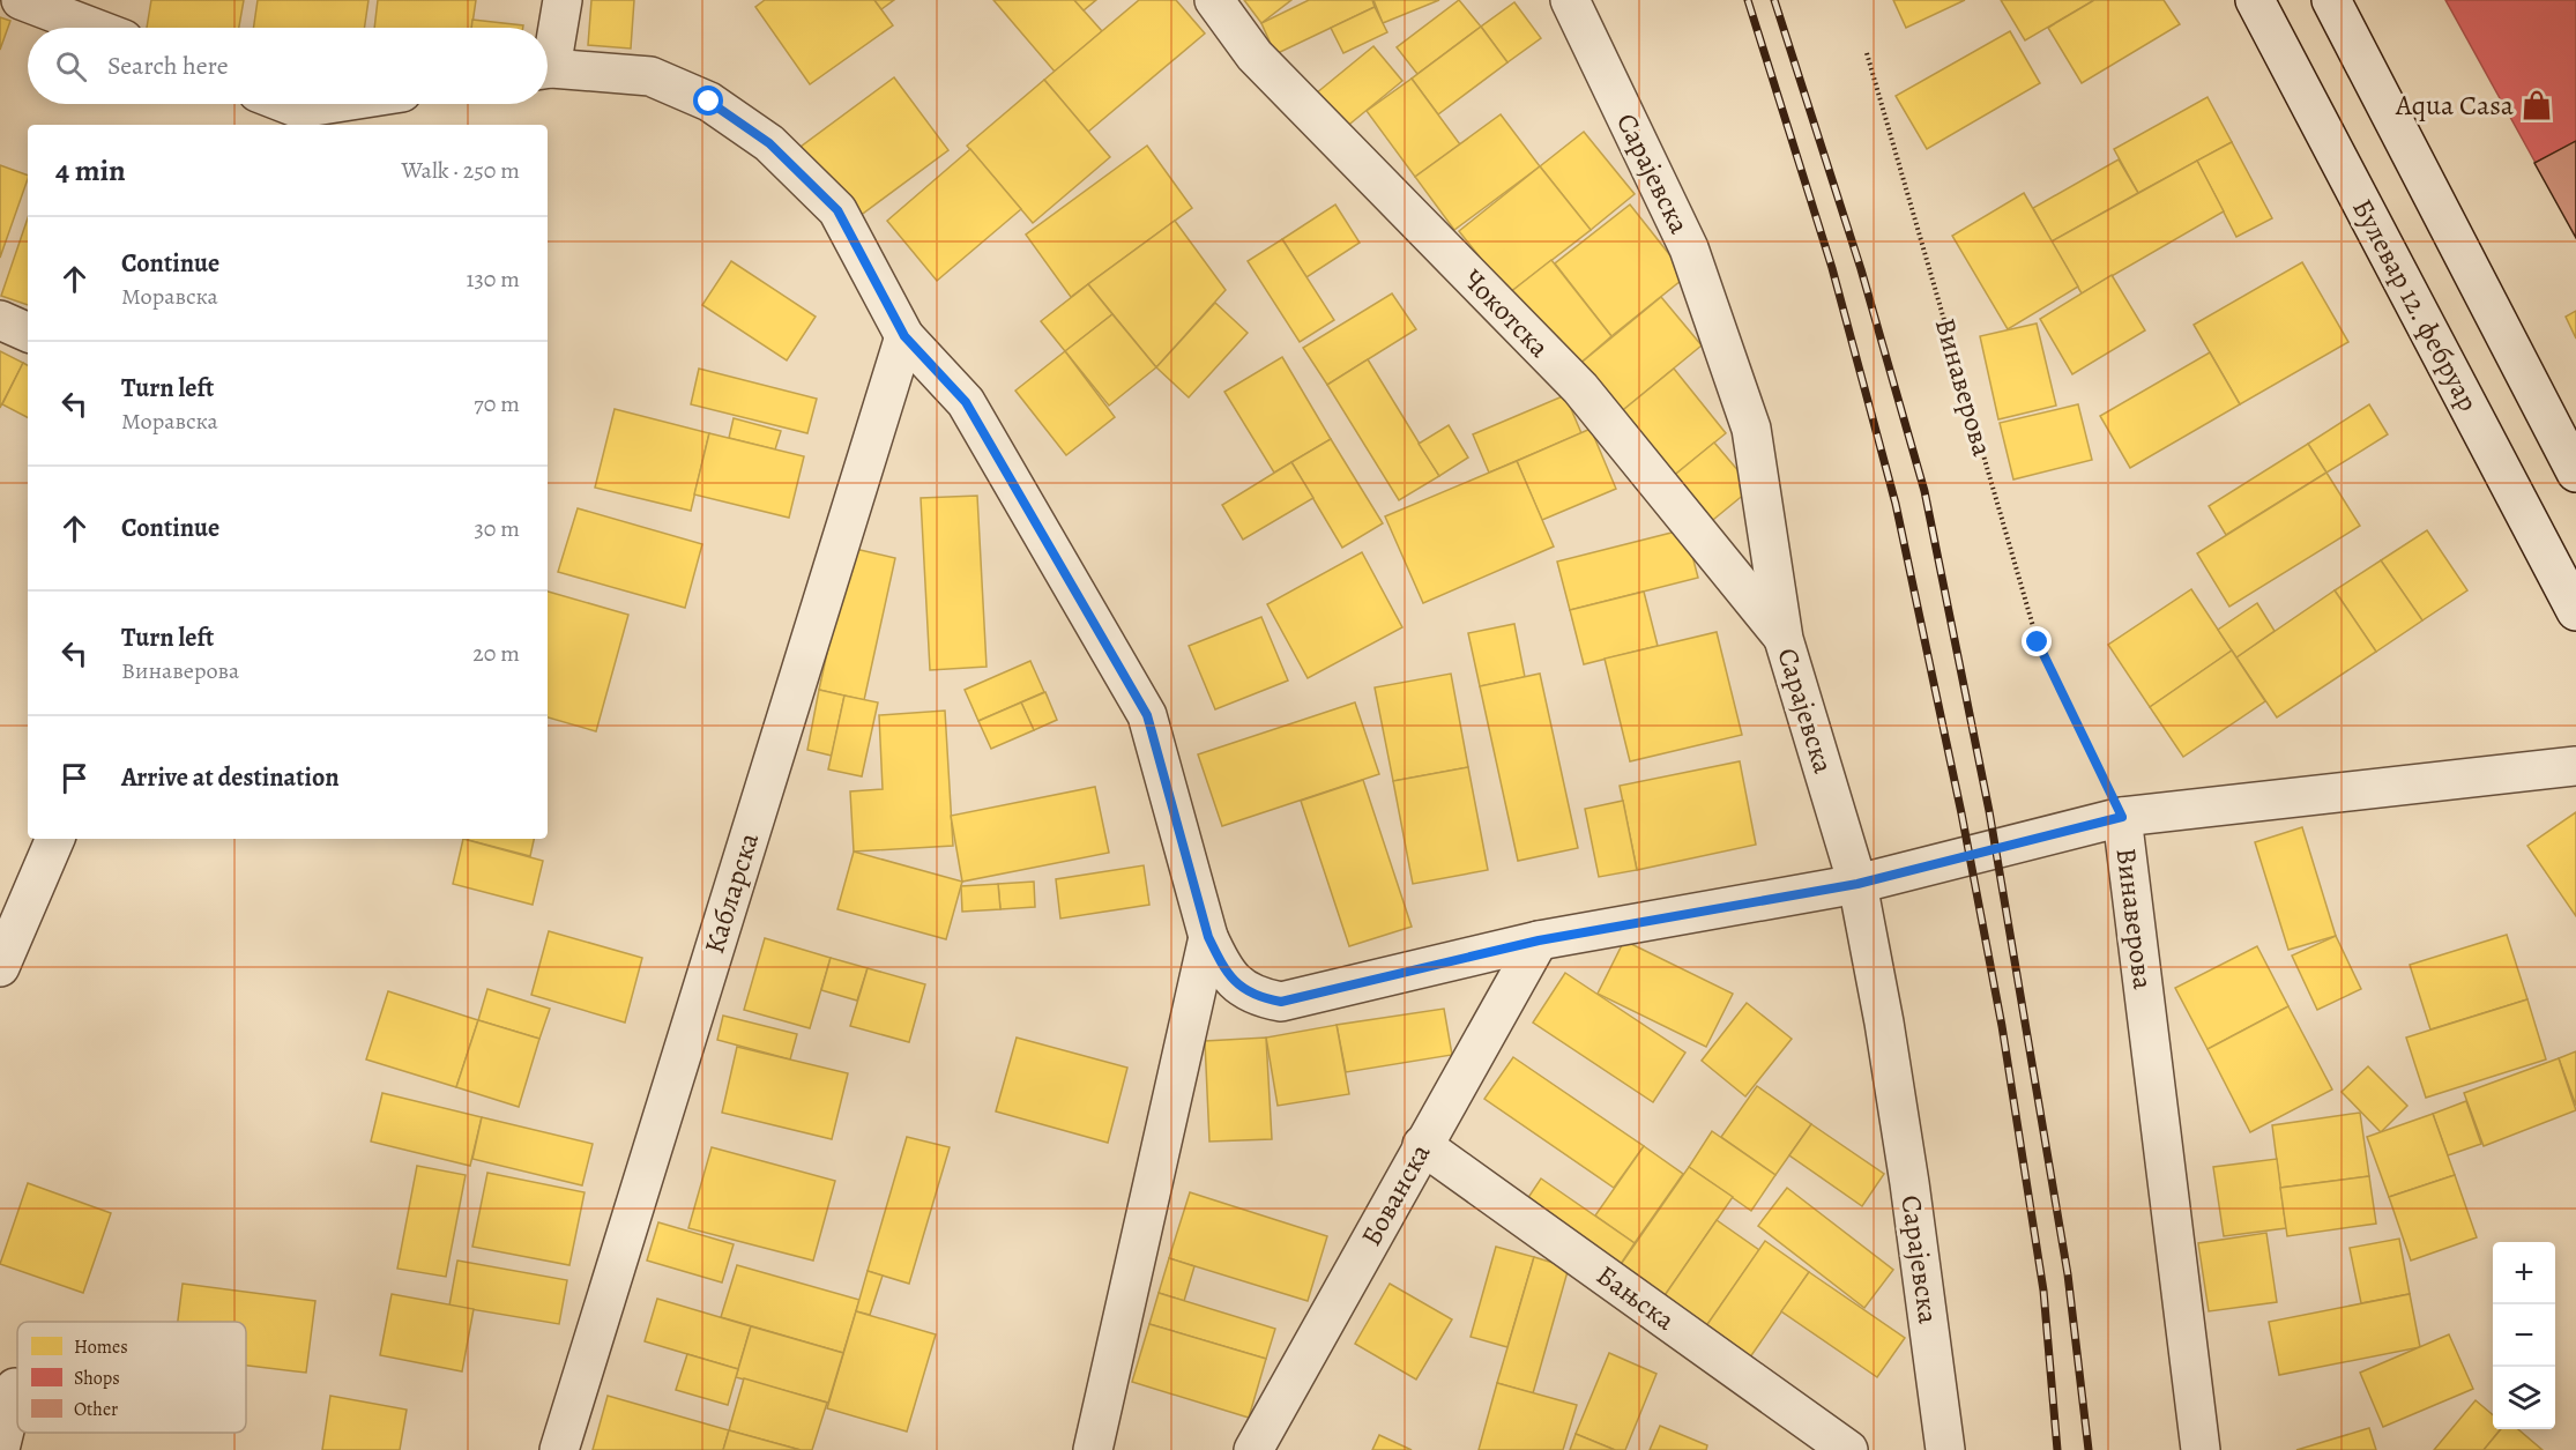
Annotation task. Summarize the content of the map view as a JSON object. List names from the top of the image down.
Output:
{
  "streets": {
    "street": [
      "Сарајевска",
      "Булевар 12. фебруар",
      "Чокотска",
      "Винаверова",
      "Кабларска",
      "Бованска",
      "Бањска"
    ]
  },
  "crossings": [
    ["Сарајевска", "Чокотска"],
    ["Бованска", "Бањска"]
  ],
  "places": {
    "shop": ["Aqua Casa"]
  },
  "legend": ["Homes", "Shops", "Other"],
  "page": {
    "search": "Search here",
    "heading": ["4 min", "Walk · 250 m"],
    "list": [
      ["Continue", "Моравска", "130 m"],
      ["Turn left", "Моравска", "70 m"],
      ["Continue", "30 m"],
      ["Turn left", "Винаверова", "20 m"],
      "Arrive at destination"
    ],
    "map_buttons": ["+", "−"]
  }
}
